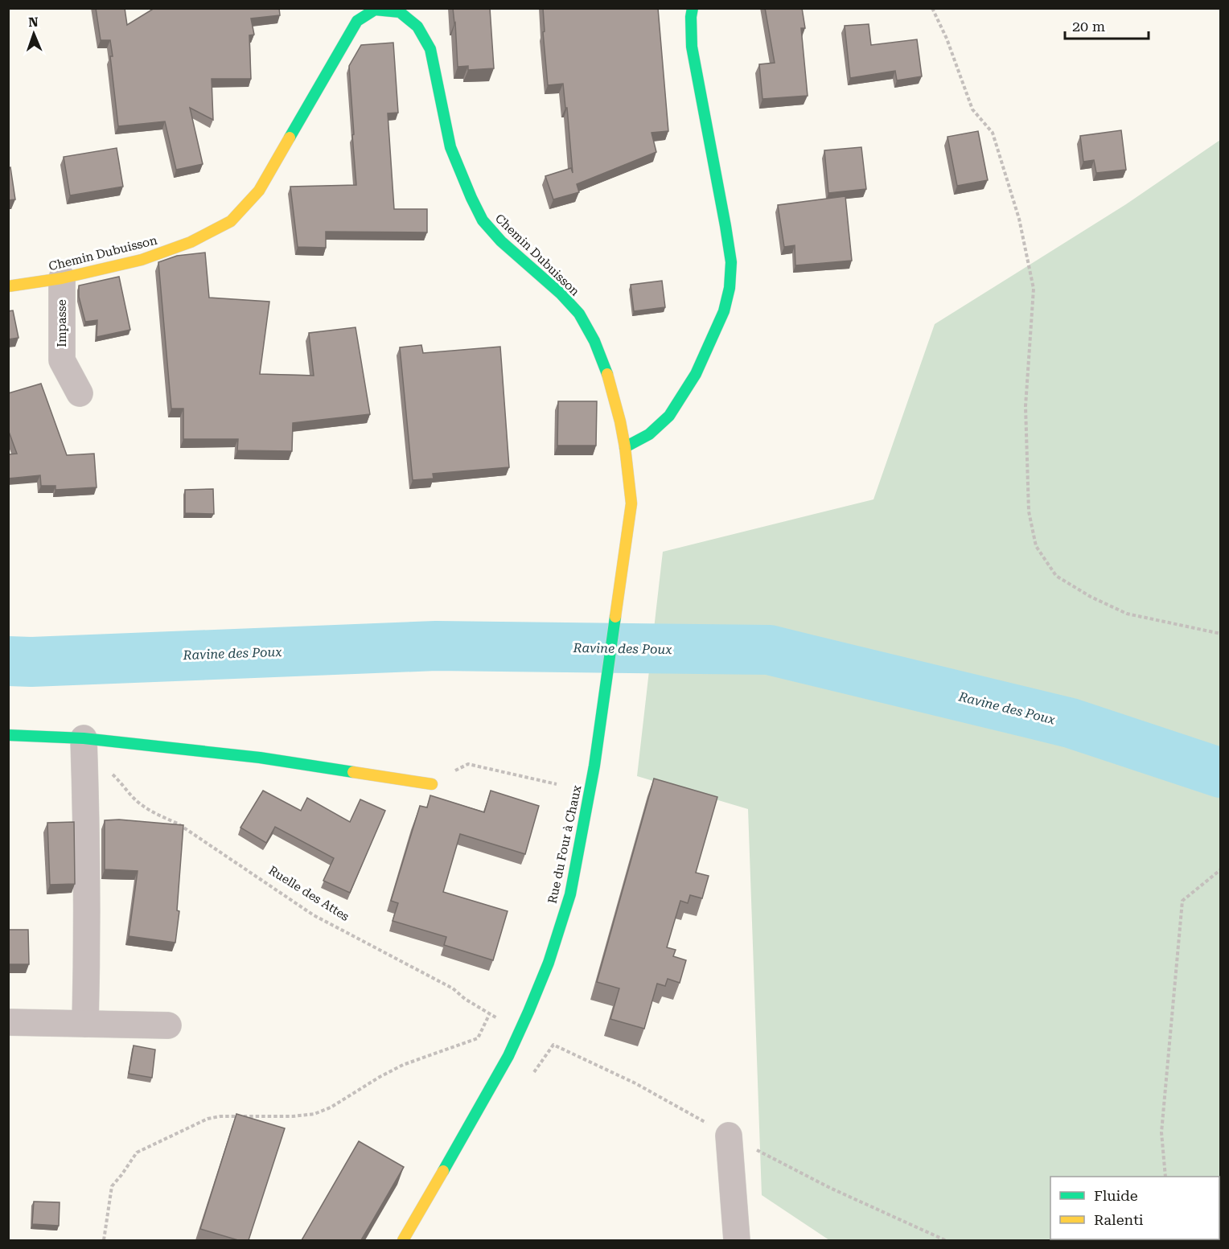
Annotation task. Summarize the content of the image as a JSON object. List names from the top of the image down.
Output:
{
  "streets": {
    "main road": ["Chemin Dubuisson", "Rue du Four à Chaux"],
    "street": ["Impasse"],
    "path": ["Ruelle des Attes"]
  },
  "crossings": [
    ["Chemin Dubuisson", "Impasse"],
    ["Chemin Dubuisson", "Rue du Four à Chaux"]
  ],
  "water": ["Ravine des Poux"],
  "legend": ["Fluide", "Ralenti"],
  "scale_bar": "20 m",
  "north": "top"
}
